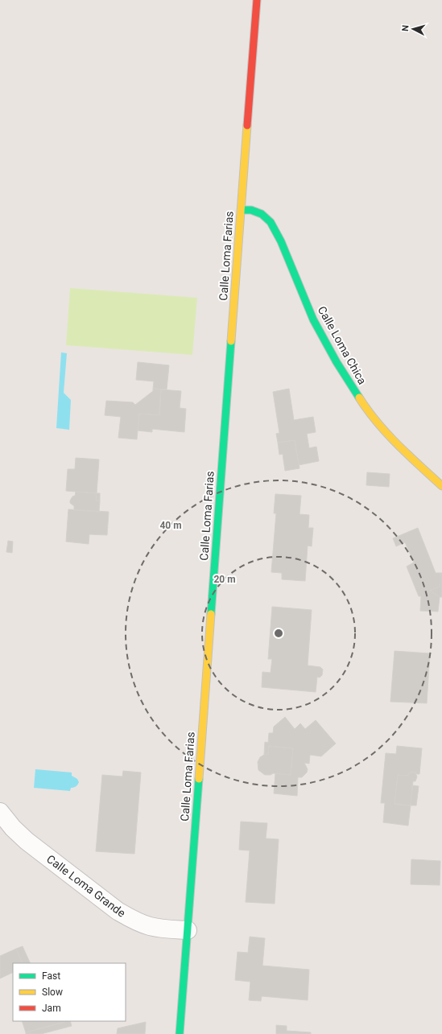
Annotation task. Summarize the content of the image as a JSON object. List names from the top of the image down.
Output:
{
  "streets": {
    "main road": ["Calle Loma Farias", "Calle Loma Chica"],
    "street": ["Calle Loma Grande"]
  },
  "crossings": [
    ["Calle Loma Farias", "Calle Loma Chica"],
    ["Calle Loma Farias", "Calle Loma Grande"]
  ],
  "legend": ["Fast", "Slow", "Jam"],
  "north": "left",
  "rings": ["40 m", "20 m"]
}
